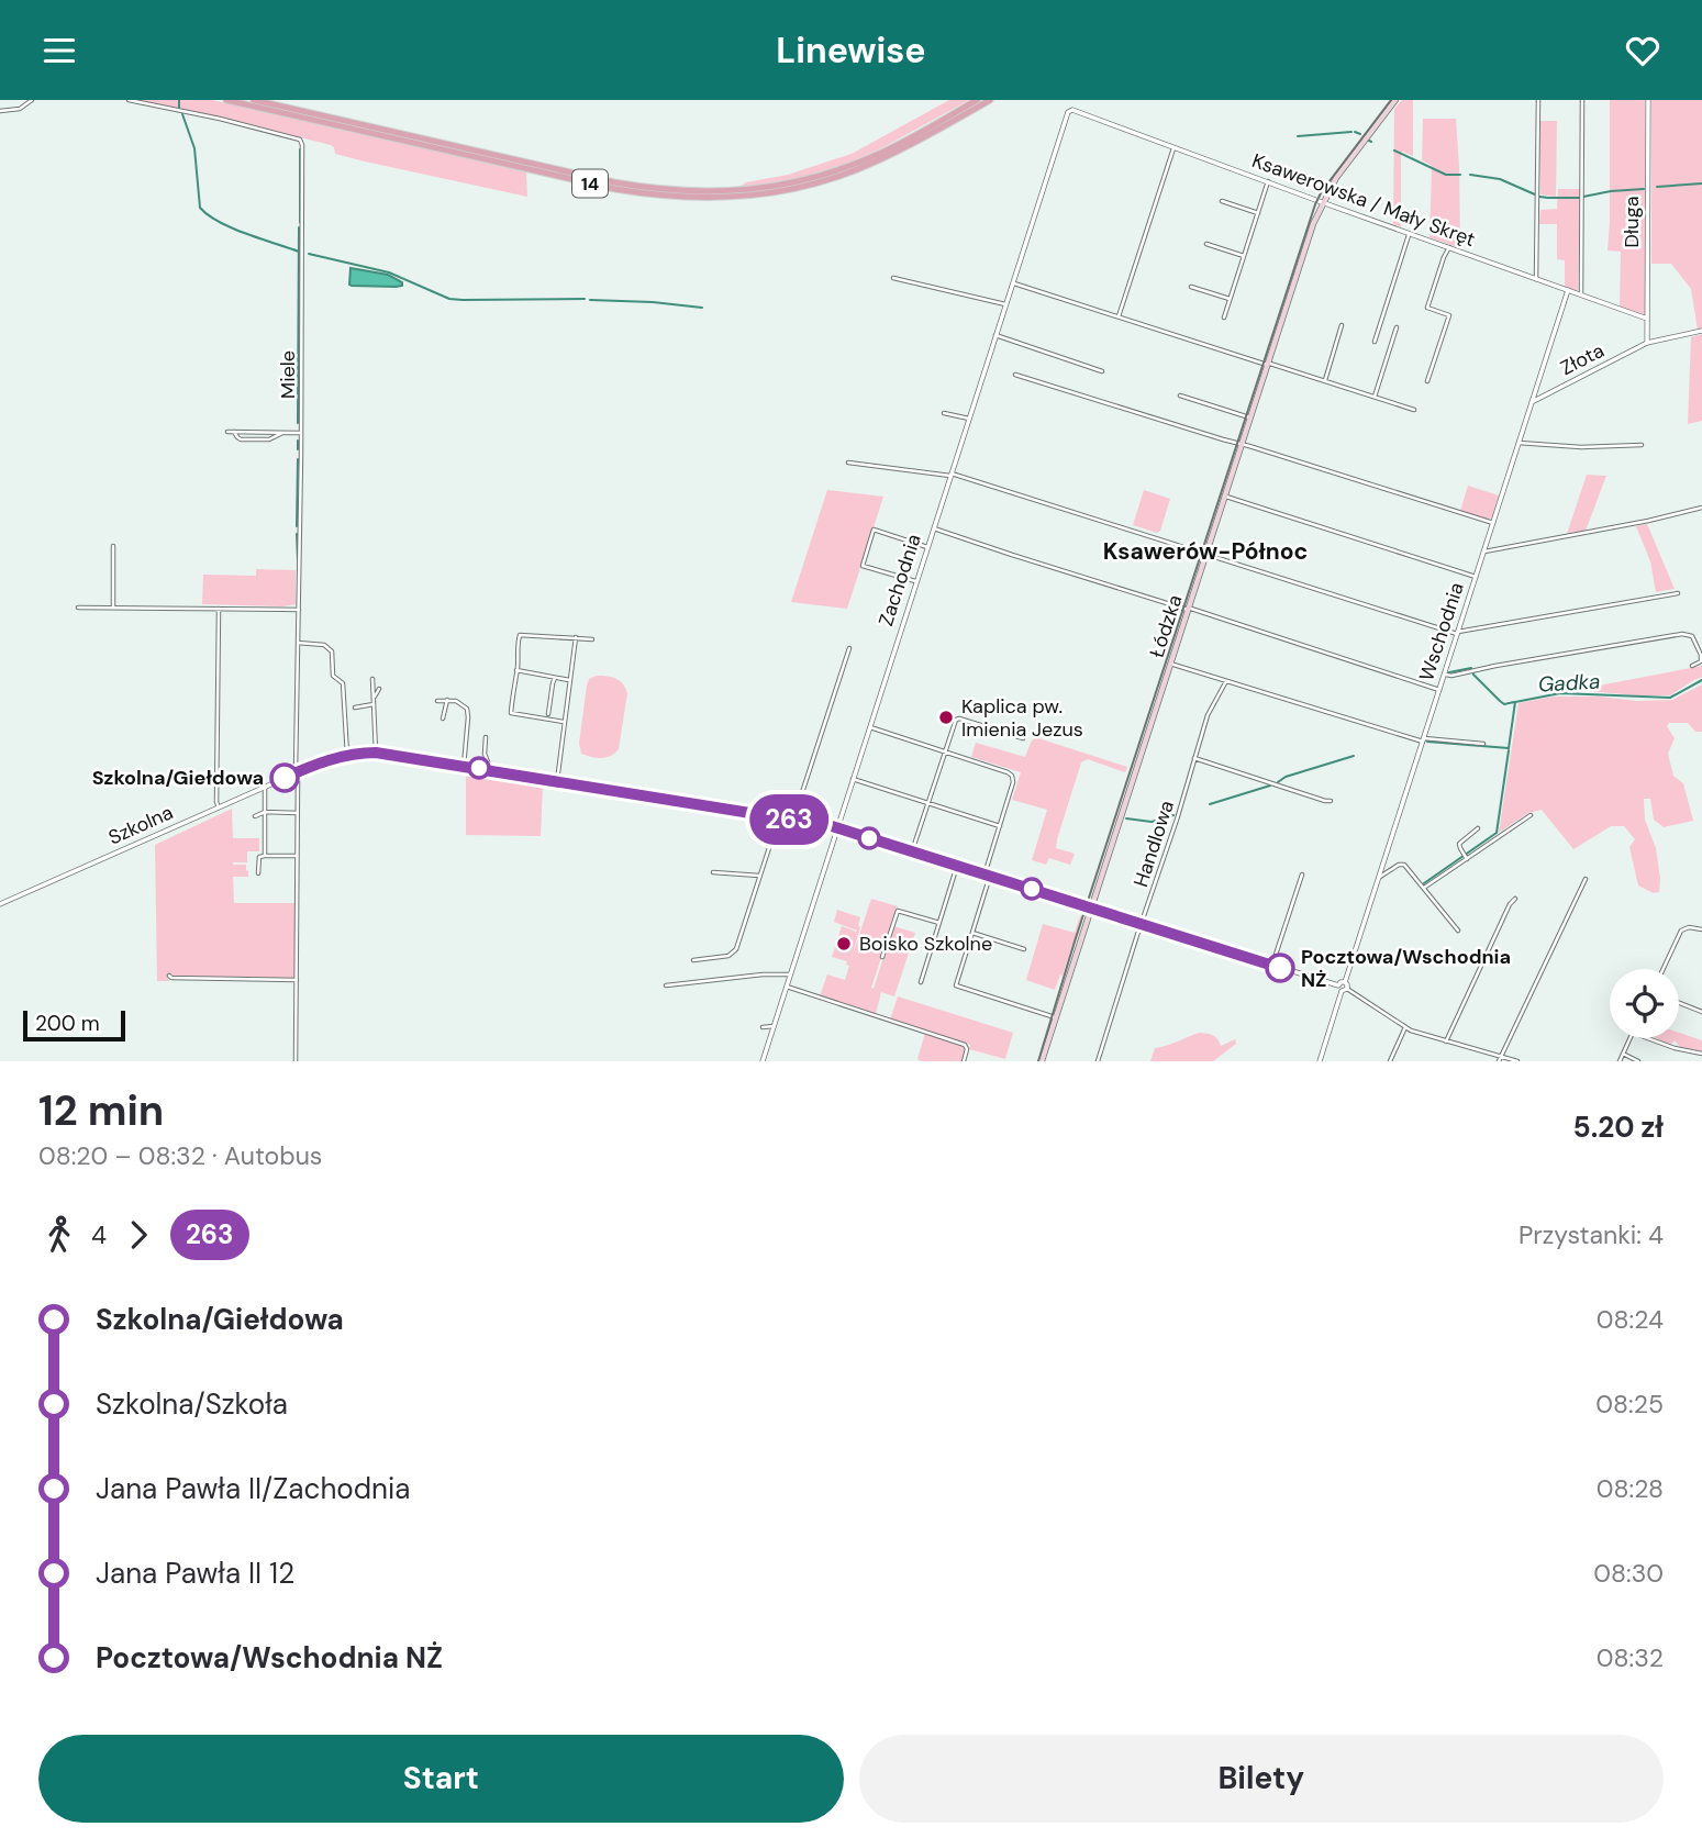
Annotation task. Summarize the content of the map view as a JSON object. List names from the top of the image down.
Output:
{
  "streets": {
    "main road": ["14", "Łódzka"],
    "street": [
      "Ksawerowska / Mały Skręt",
      "Długa",
      "Złota",
      "Miele",
      "Zachodnia",
      "Wschodnia",
      "Szkolna",
      "Handlowa"
    ]
  },
  "crossings": [
    ["Ksawerowska / Mały Skręt", "Długa"],
    ["Ksawerowska / Mały Skręt", "Zachodnia"],
    ["Ksawerowska / Mały Skręt", "Łódzka"],
    ["Ksawerowska / Mały Skręt", "Wschodnia"],
    ["Długa", "Złota"],
    ["Złota", "Wschodnia"],
    ["Miele", "Szkolna"],
    ["Zachodnia", "Szkolna"],
    ["Łódzka", "Szkolna"],
    ["Szkolna", "Handlowa"]
  ],
  "districts": ["Ksawerów-Północ"],
  "water": ["Gadka"],
  "places": [
    "Kaplica pw. Imienia Jezus",
    "Szkolna/Giełdowa",
    "Boisko Szkolne",
    "Pocztowa/Wschodnia NŻ"
  ],
  "lines": ["bus line 263"],
  "scale_bar": "200 m",
  "page": {
    "header": "Linewise",
    "on_map": "263",
    "scale": "200 m",
    "heading": ["12 min", "08:20 – 08:32 · Autobus", "5.20 zł"],
    "legs": ["4", "263", "Przystanki: 4"],
    "list": [
      {
        "name": "Szkolna/Giełdowa",
        "value": "08:24"
      },
      {
        "name": "Szkolna/Szkoła",
        "value": "08:25"
      },
      {
        "name": "Jana Pawła II/Zachodnia",
        "value": "08:28"
      },
      {
        "name": "Jana Pawła II 12",
        "value": "08:30"
      },
      {
        "name": "Pocztowa/Wschodnia NŻ",
        "value": "08:32"
      }
    ],
    "buttons": ["Start", "Bilety"]
  }
}
